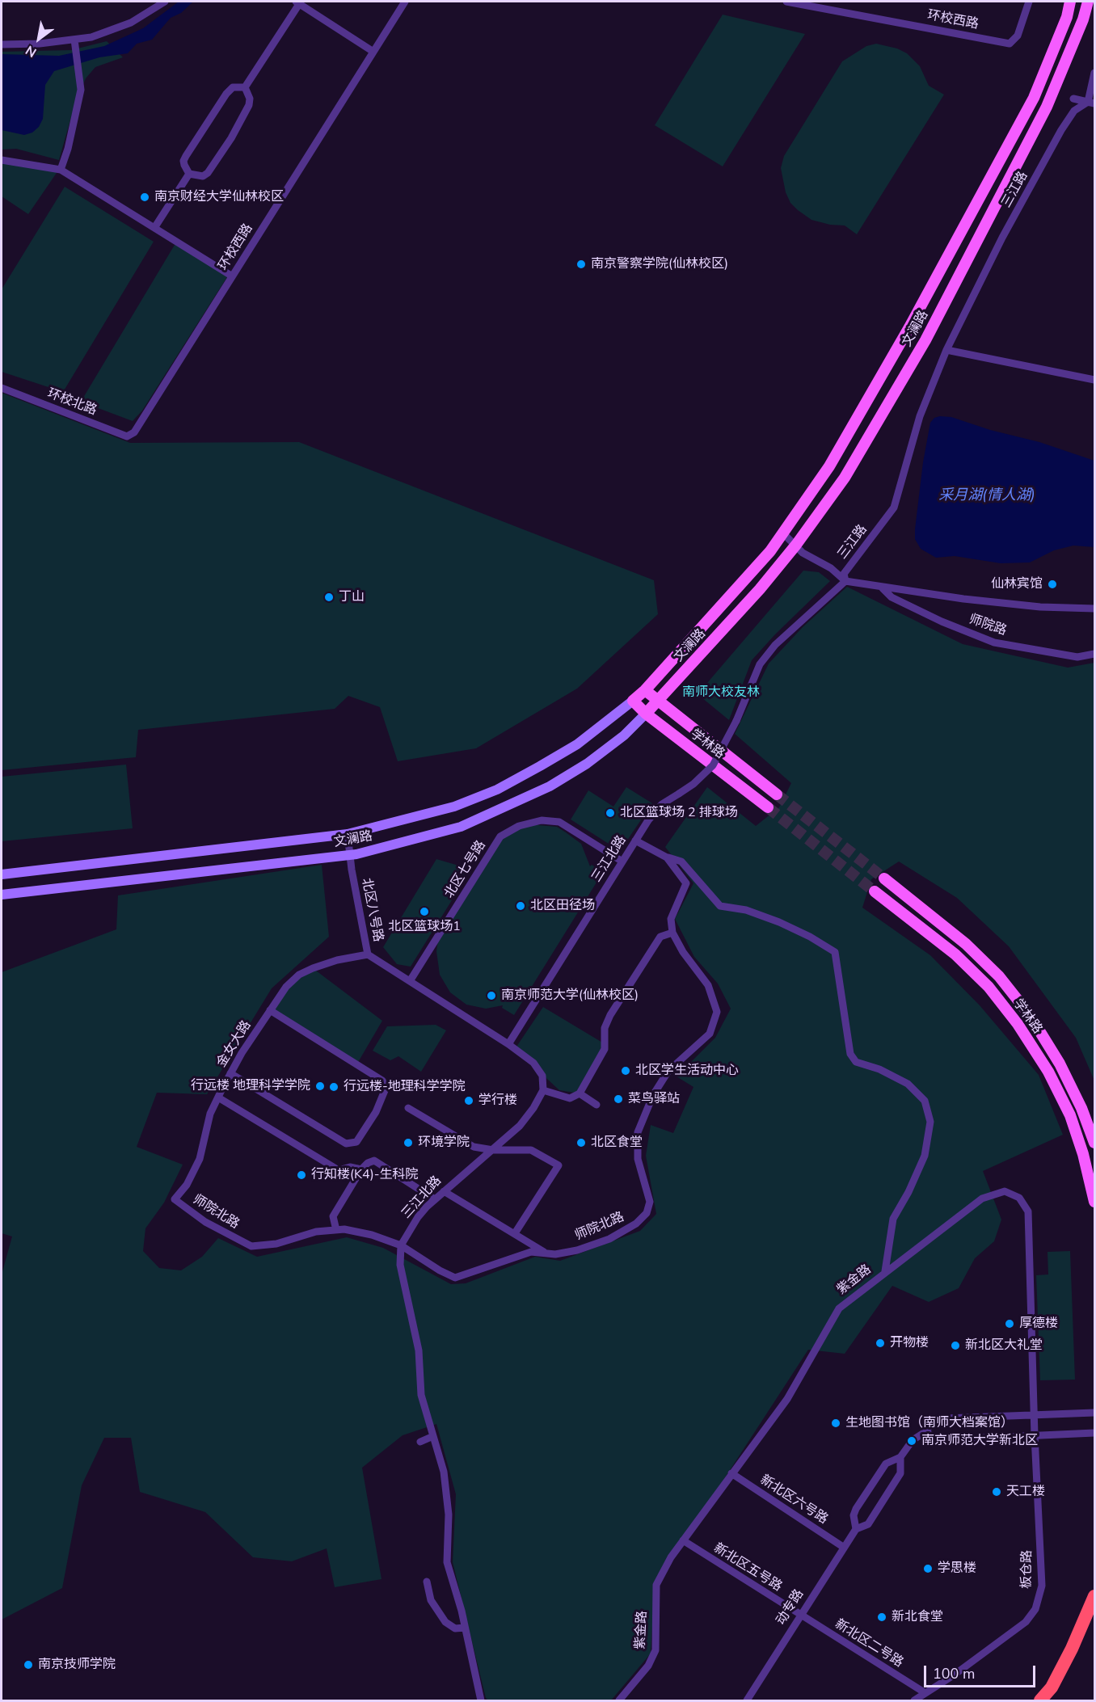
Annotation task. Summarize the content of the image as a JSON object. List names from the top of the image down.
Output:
{
  "streets": {
    "main road": ["文澜路", "学林路"],
    "street": [
      "环校西路",
      "三江路",
      "环校北路",
      "师院路",
      "三江北路",
      "北区七号路",
      "北区八号路",
      "金女大路",
      "师院北路",
      "紫金路",
      "新北区六号路",
      "新北区五号路",
      "板仓路",
      "动专路",
      "新北区二号路"
    ]
  },
  "crossings": [
    ["环校西路", "环校北路"],
    ["三江路", "师院路"],
    ["三江路", "学林路"],
    ["三江路", "三江北路"],
    ["文澜路", "师院路"],
    ["文澜路", "学林路"],
    ["文澜路", "北区八号路"],
    ["学林路", "三江北路"],
    ["三江北路", "北区七号路"],
    ["三江北路", "师院北路"],
    ["北区八号路", "金女大路"],
    ["金女大路", "师院北路"],
    ["紫金路", "新北区六号路"],
    ["紫金路", "新北区五号路"],
    ["紫金路", "板仓路"],
    ["新北区六号路", "动专路"],
    ["新北区五号路", "动专路"],
    ["新北区五号路", "新北区二号路"],
    ["板仓路", "新北区二号路"],
    ["动专路", "新北区二号路"]
  ],
  "water": ["采月湖(情人湖)"],
  "parks": ["南师大校友林"],
  "places": [
    "南京财经大学仙林校区",
    "南京警察学院(仙林校区)",
    "仙林宾馆",
    "丁山",
    "北区篮球场 2 排球场",
    "北区田径场",
    "北区篮球场1",
    "南京师范大学(仙林校区)",
    "北区学生活动中心",
    "行远楼 地理科学学院",
    "行远楼-地理科学学院",
    "菜鸟驿站",
    "学行楼",
    "环境学院",
    "北区食堂",
    "行知楼(K4)-生科院",
    "厚德楼",
    "开物楼",
    "新北区大礼堂",
    "生地图书馆（南师大档案馆）",
    "南京师范大学新北区",
    "天工楼",
    "学思楼",
    "新北食堂",
    "南京技师学院"
  ],
  "scale_bar": "100 m",
  "north": "bottom left"
}
